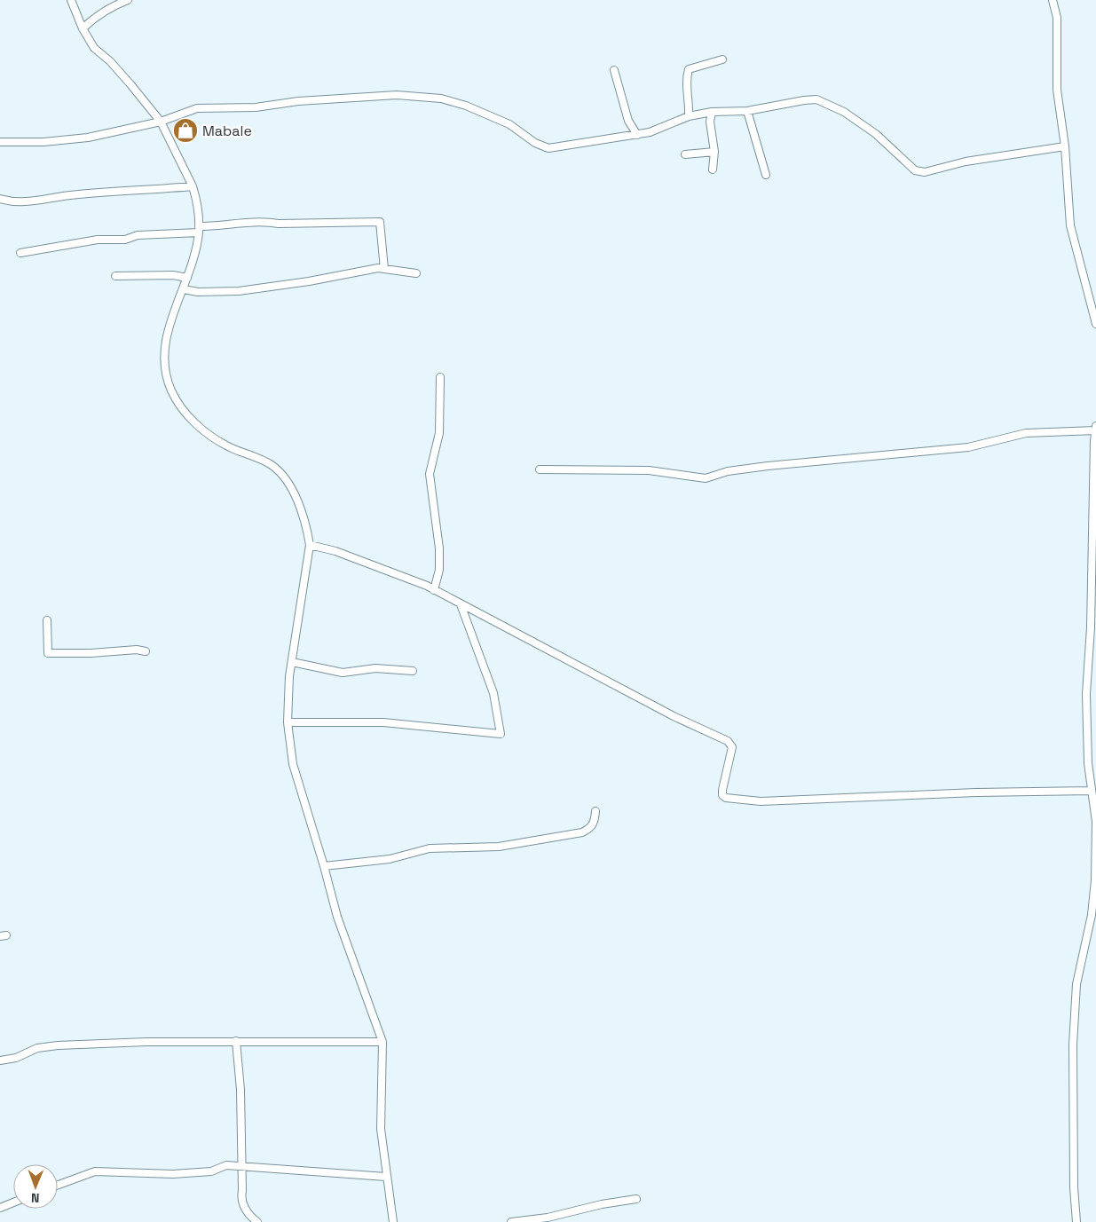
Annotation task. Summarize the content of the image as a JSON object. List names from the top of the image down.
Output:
{
  "places": {
    "shop": ["Mabale"]
  },
  "north": "bottom"
}
